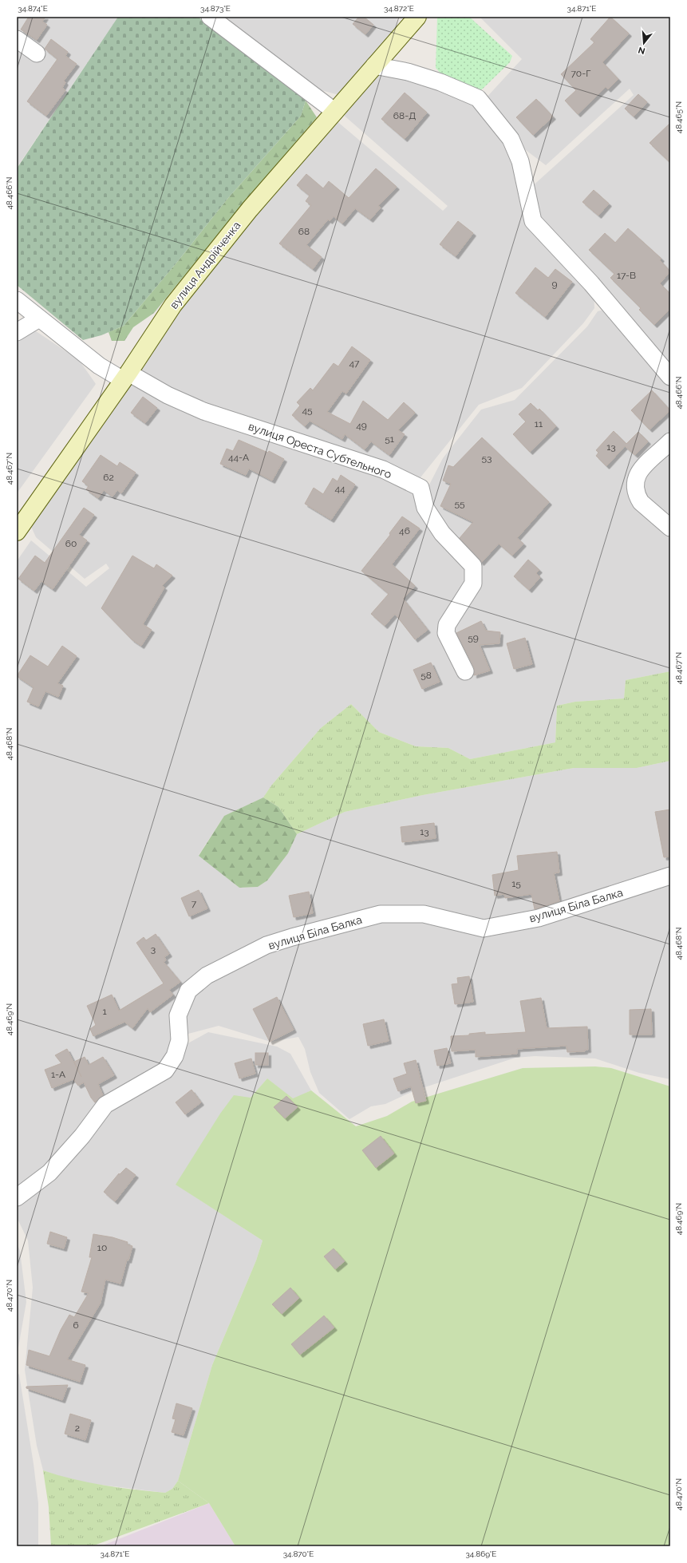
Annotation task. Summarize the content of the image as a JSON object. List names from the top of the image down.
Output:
{
  "streets": {
    "street": ["вулиця Андрійченка", "вулиця Ореста Субтельного", "вулиця Біла Балка"]
  },
  "crossings": [
    ["вулиця Андрійченка", "вулиця Ореста Субтельного"]
  ],
  "house_numbers": [
    "70-Г",
    "68-Д",
    "68",
    "17-В",
    "9",
    "47",
    "45",
    "11",
    "49",
    "51",
    "13",
    "44-А",
    "53",
    "62",
    "44",
    "55",
    "46",
    "60",
    "59",
    "58",
    "13",
    "15",
    "7",
    "3",
    "1",
    "1-А",
    "10",
    "6",
    "2"
  ],
  "north": "bottom",
  "coordinates": [
    "34.874°E",
    "34.873°E",
    "34.872°E",
    "34.871°E",
    "48.465°N",
    "48.466°N",
    "48.467°N",
    "48.468°N",
    "48.469°N",
    "48.470°N",
    "34.870°E",
    "34.869°E"
  ]
}
